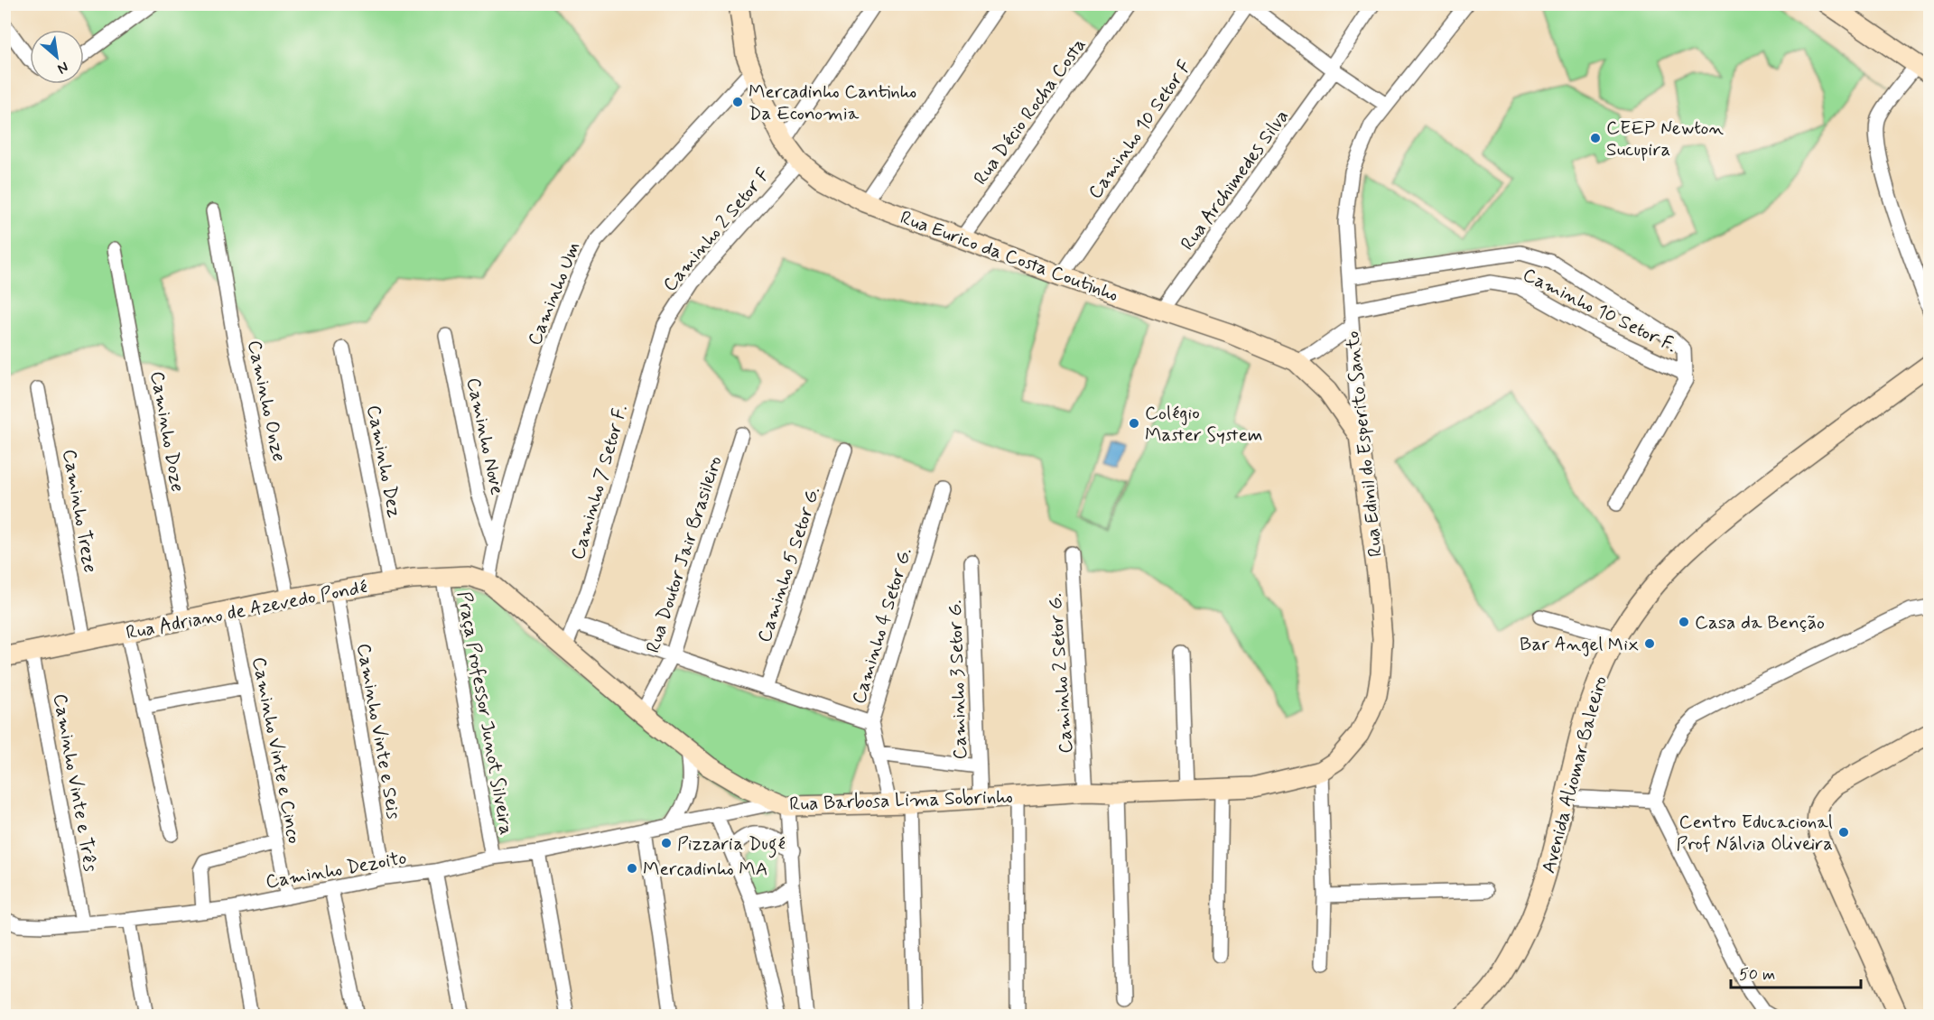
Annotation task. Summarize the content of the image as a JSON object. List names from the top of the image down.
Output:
{
  "streets": {
    "street": [
      "Rua Décio Rocha Costa",
      "Caminho 10 Setor F",
      "Rua Archimedes Silva",
      "Caminho 2 Setor F",
      "Rua Eurico da Costa Coutinho",
      "Caminho Um",
      "Caminho 10 Setor F.",
      "Caminho Onze",
      "Caminho Doze",
      "Caminho Nove",
      "Rua Edinil do Esperito Santo",
      "Caminho Dez",
      "Caminho 7 Setor F.",
      "Caminho Treze",
      "Rua Doutor Jair Brasileiro",
      "Caminho 5 Setor G.",
      "Rua Adriano de Azevedo Pondé",
      "Caminho 4 Setor G.",
      "Caminho 2 Setor G.",
      "Caminho 3 Setor G.",
      "Praça Professor Junot Silveira",
      "Caminho Vinte e Seis",
      "Caminho Vinte e Cinco",
      "Avenida Aliomar Baleeiro",
      "Caminho Vinte e Três",
      "Rua Barbosa Lima Sobrinho",
      "Caminho Dezoito"
    ]
  },
  "crossings": [
    ["Rua Décio Rocha Costa", "Rua Eurico da Costa Coutinho"],
    ["Caminho 10 Setor F", "Rua Eurico da Costa Coutinho"],
    ["Rua Archimedes Silva", "Rua Eurico da Costa Coutinho"],
    ["Caminho 2 Setor F", "Rua Eurico da Costa Coutinho"],
    ["Caminho 2 Setor F", "Caminho 7 Setor F."],
    ["Rua Eurico da Costa Coutinho", "Caminho Um"],
    ["Rua Eurico da Costa Coutinho", "Rua Edinil do Esperito Santo"],
    ["Caminho Um", "Caminho Nove"],
    ["Caminho Um", "Rua Adriano de Azevedo Pondé"],
    ["Caminho Um", "Rua Barbosa Lima Sobrinho"],
    ["Caminho 10 Setor F.", "Rua Edinil do Esperito Santo"],
    ["Caminho Onze", "Rua Adriano de Azevedo Pondé"],
    ["Caminho Doze", "Rua Adriano de Azevedo Pondé"],
    ["Rua Edinil do Esperito Santo", "Rua Barbosa Lima Sobrinho"],
    ["Caminho Dez", "Rua Adriano de Azevedo Pondé"],
    ["Caminho 7 Setor F.", "Rua Barbosa Lima Sobrinho"],
    ["Caminho Treze", "Rua Adriano de Azevedo Pondé"],
    ["Rua Doutor Jair Brasileiro", "Rua Barbosa Lima Sobrinho"],
    ["Rua Adriano de Azevedo Pondé", "Praça Professor Junot Silveira"],
    ["Rua Adriano de Azevedo Pondé", "Caminho Vinte e Seis"],
    ["Rua Adriano de Azevedo Pondé", "Caminho Vinte e Cinco"],
    ["Rua Adriano de Azevedo Pondé", "Caminho Vinte e Três"],
    ["Rua Adriano de Azevedo Pondé", "Rua Barbosa Lima Sobrinho"],
    ["Caminho 4 Setor G.", "Rua Barbosa Lima Sobrinho"],
    ["Caminho 2 Setor G.", "Rua Barbosa Lima Sobrinho"],
    ["Caminho 3 Setor G.", "Rua Barbosa Lima Sobrinho"],
    ["Praça Professor Junot Silveira", "Caminho Dezoito"],
    ["Caminho Vinte e Seis", "Caminho Dezoito"],
    ["Caminho Vinte e Cinco", "Caminho Dezoito"],
    ["Caminho Vinte e Três", "Caminho Dezoito"],
    ["Rua Barbosa Lima Sobrinho", "Caminho Dezoito"]
  ],
  "places": [
    "Mercadinho Cantinho Da Economia",
    "CEEP Newton Sucupira",
    "Colégio Master System",
    "Casa da Benção",
    "Bar Angel Mix",
    "Centro Educacional Prof Nálvia Oliveira",
    "Pizzaria Dugé",
    "Mercadinho MA"
  ],
  "scale_bar": "50 m",
  "north": "bottom right"
}
